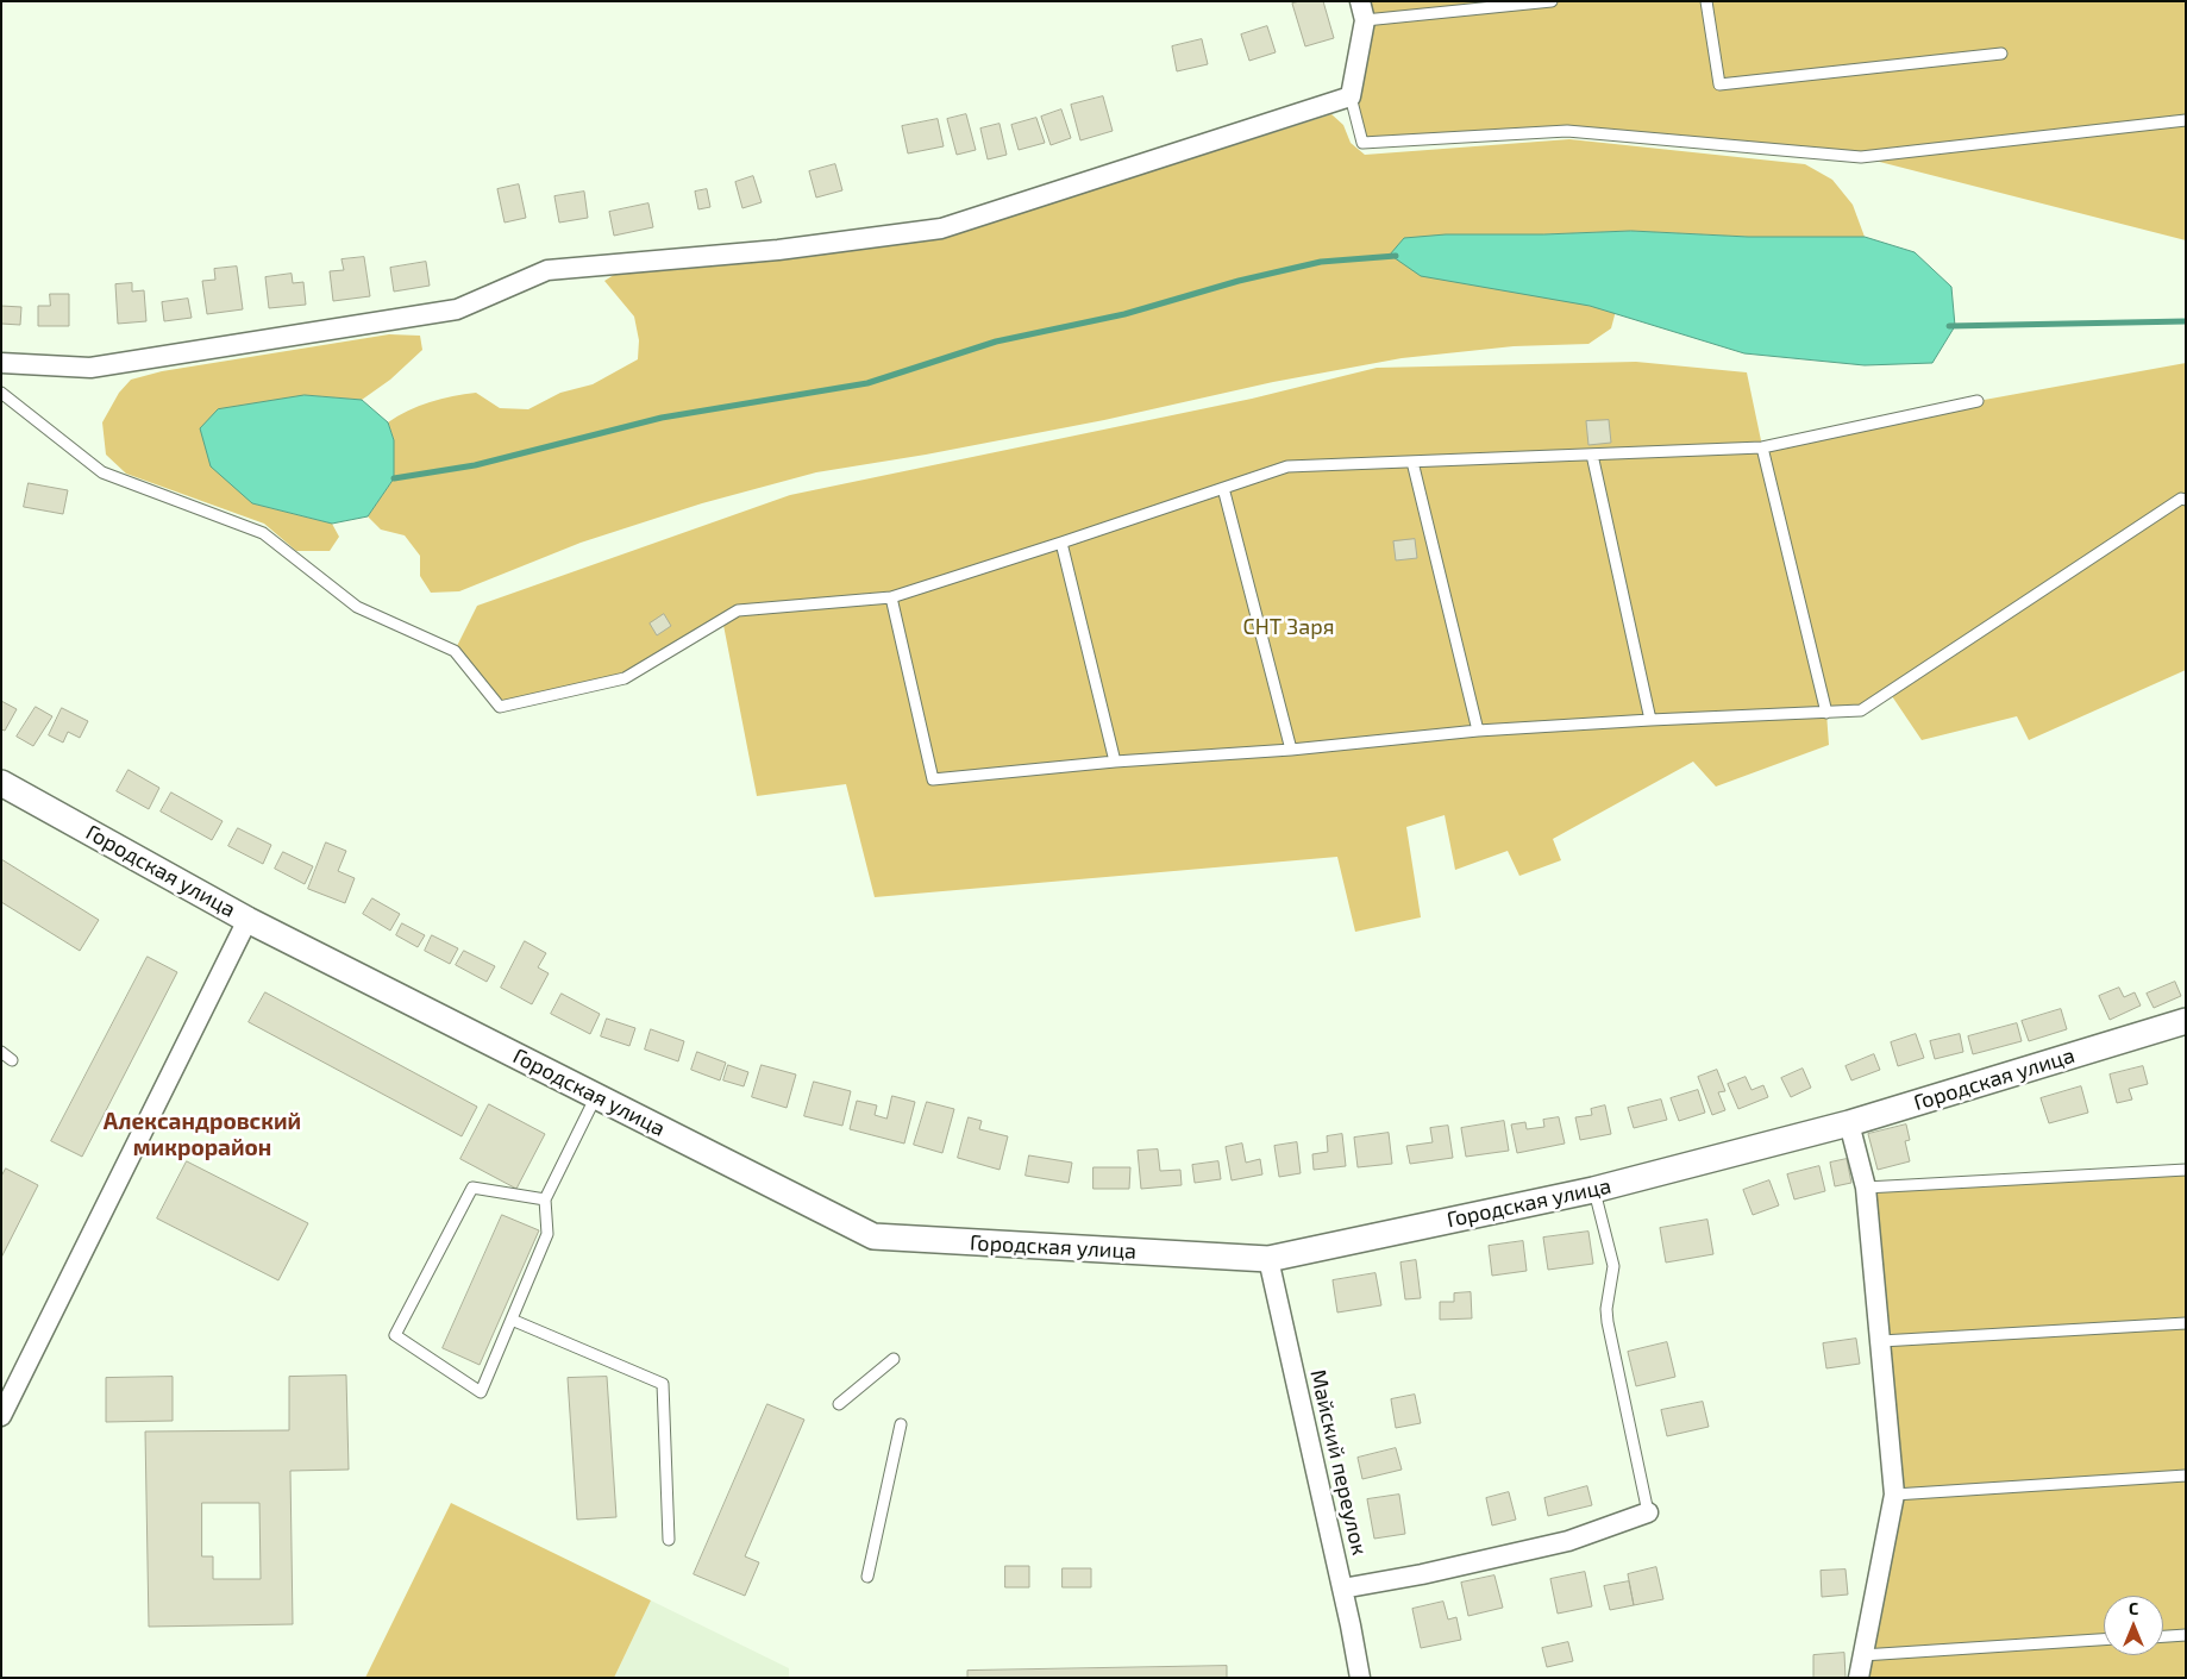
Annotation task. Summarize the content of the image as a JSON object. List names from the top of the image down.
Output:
{
  "streets": {
    "street": ["Городская улица", "Майский переулок"]
  },
  "crossings": [
    ["Городская улица", "Майский переулок"]
  ],
  "districts": ["Александровский микрорайон"],
  "parks": ["СНТ Заря"],
  "north": "top"
}
